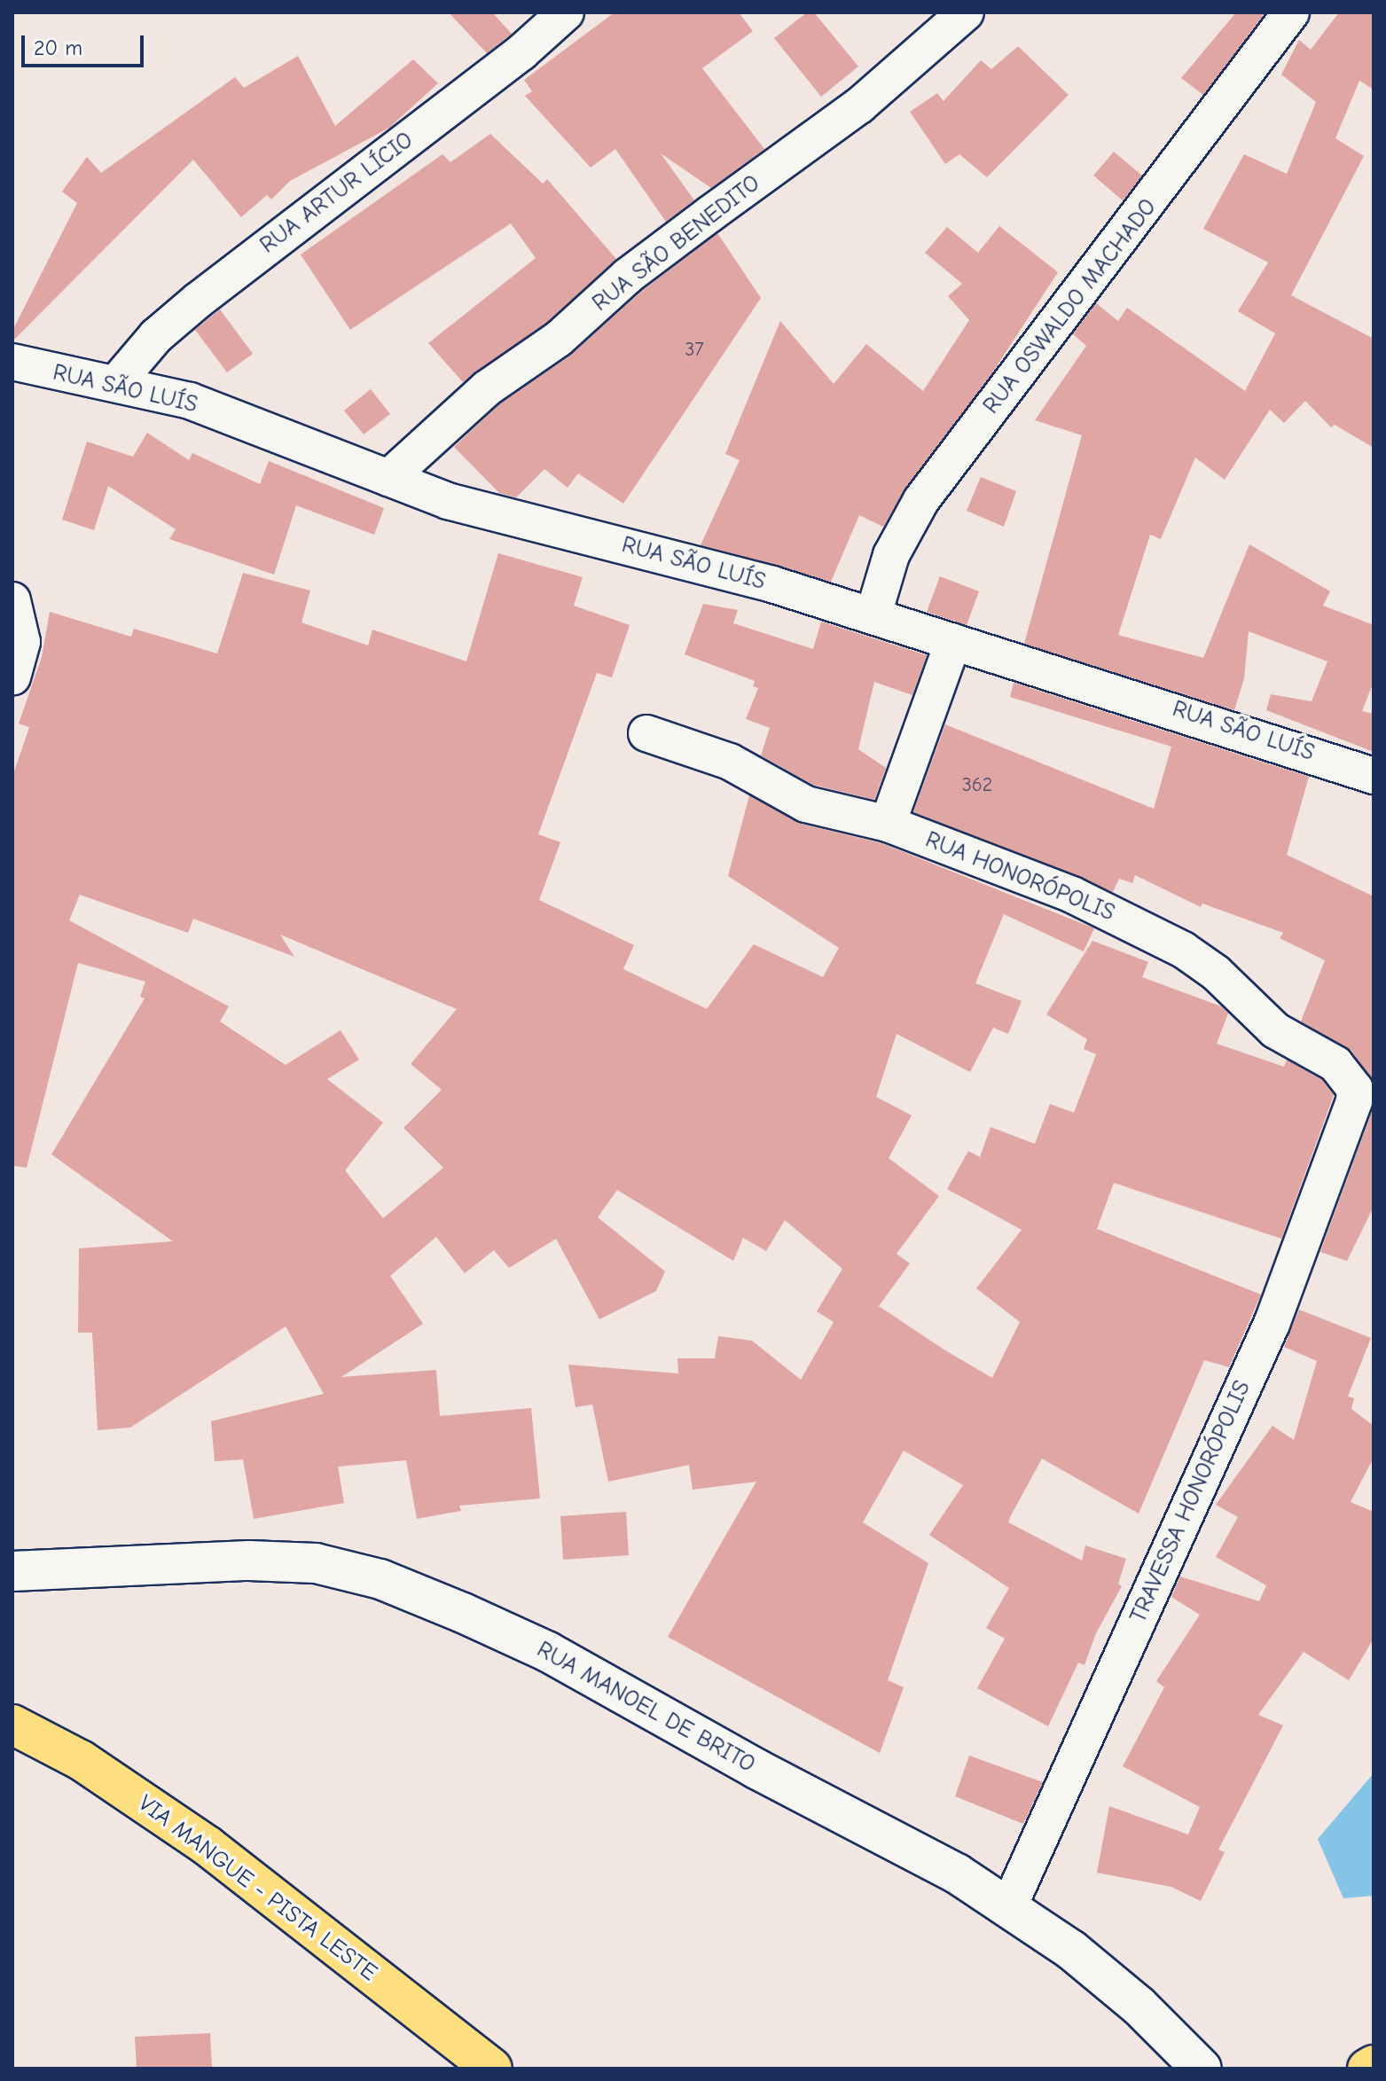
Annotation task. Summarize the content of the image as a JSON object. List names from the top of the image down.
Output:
{
  "streets": {
    "main road": ["VIA MANGUE - PISTA LESTE"],
    "street": [
      "RUA ARTUR LÍCIO",
      "RUA SÃO BENEDITO",
      "RUA OSWALDO MACHADO",
      "RUA SÃO LUÍS",
      "RUA HONORÓPOLIS",
      "TRAVESSA HONORÓPOLIS",
      "RUA MANOEL DE BRITO"
    ]
  },
  "crossings": [
    ["RUA ARTUR LÍCIO", "RUA SÃO LUÍS"],
    ["RUA SÃO BENEDITO", "RUA SÃO LUÍS"],
    ["RUA OSWALDO MACHADO", "RUA SÃO LUÍS"],
    ["RUA HONORÓPOLIS", "TRAVESSA HONORÓPOLIS"],
    ["TRAVESSA HONORÓPOLIS", "RUA MANOEL DE BRITO"]
  ],
  "house_numbers": ["37", "362"],
  "scale_bar": "20 m"
}
